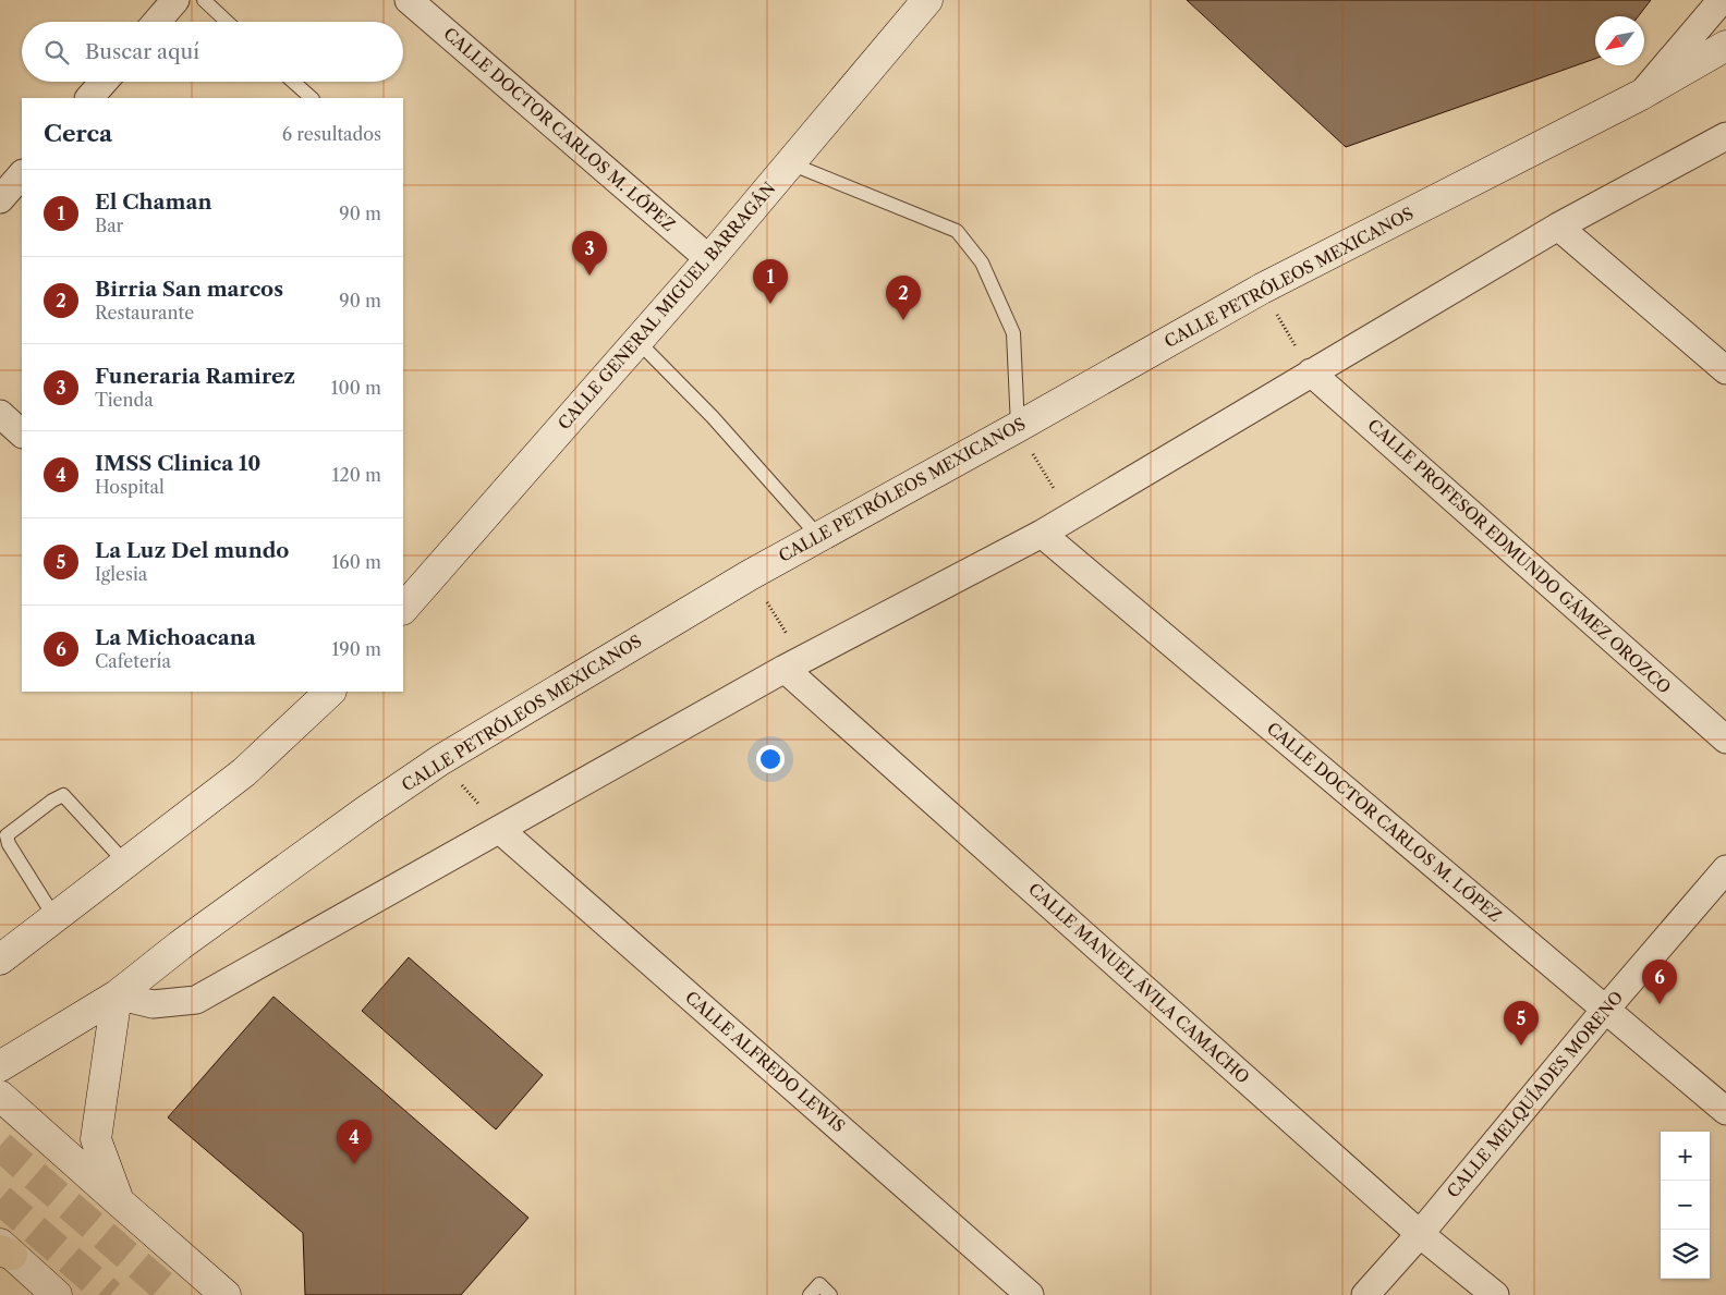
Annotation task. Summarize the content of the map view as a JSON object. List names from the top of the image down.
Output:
{
  "streets": {
    "main road": ["CALLE PETRÓLEOS MEXICANOS", "CALLE GENERAL MIGUEL BARRAGÁN"],
    "street": [
      "CALLE DOCTOR CARLOS M. LÓPEZ",
      "CALLE PROFESOR EDMUNDO GÁMEZ OROZCO",
      "CALLE MANUEL ÁVILA CAMACHO",
      "CALLE ALFREDO LEWIS",
      "CALLE MELQUÍADES MORENO"
    ]
  },
  "crossings": [
    ["CALLE DOCTOR CARLOS M. LÓPEZ", "CALLE GENERAL MIGUEL BARRAGÁN"],
    ["CALLE DOCTOR CARLOS M. LÓPEZ", "CALLE MELQUÍADES MORENO"],
    ["CALLE MANUEL ÁVILA CAMACHO", "CALLE MELQUÍADES MORENO"]
  ],
  "north": "bottom left",
  "page": {
    "search": "Buscar aquí",
    "heading": ["Cerca", "6 resultados"],
    "list": [
      {
        "mark": "1",
        "name": "El Chaman",
        "note": "Bar",
        "value": "90 m"
      },
      {
        "mark": "2",
        "name": "Birria San marcos",
        "note": "Restaurante",
        "value": "90 m"
      },
      {
        "mark": "3",
        "name": "Funeraria Ramirez",
        "note": "Tienda",
        "value": "100 m"
      },
      {
        "mark": "4",
        "name": "IMSS Clinica 10",
        "note": "Hospital",
        "value": "120 m"
      },
      {
        "mark": "5",
        "name": "La Luz Del mundo",
        "note": "Iglesia",
        "value": "160 m"
      },
      {
        "mark": "6",
        "name": "La Michoacana",
        "note": "Cafetería",
        "value": "190 m"
      }
    ],
    "pins": [
      "3",
      "1",
      "2",
      "6",
      "5",
      "4"
    ],
    "map_buttons": ["+", "−"]
  }
}
